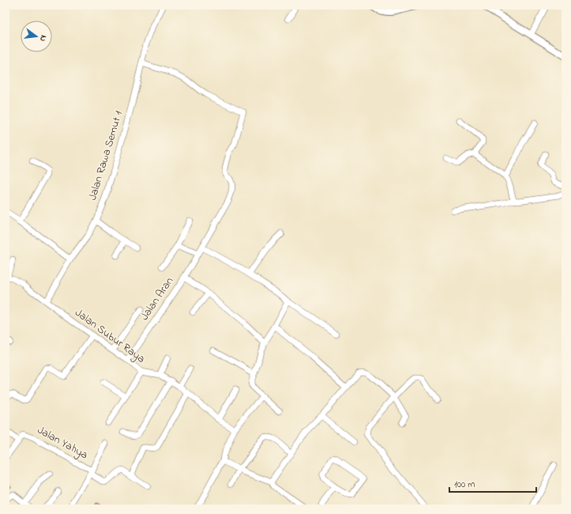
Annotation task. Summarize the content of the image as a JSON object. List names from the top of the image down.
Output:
{
  "streets": {
    "street": [
      "Jalan Rawa Semut 1",
      "Jalan Aran",
      "Jalan Subur Raya",
      "Jalan Yahya"
    ]
  },
  "crossings": [
    ["Jalan Rawa Semut 1", "Jalan Aran"],
    ["Jalan Rawa Semut 1", "Jalan Subur Raya"],
    ["Jalan Aran", "Jalan Subur Raya"]
  ],
  "scale_bar": "100 m",
  "north": "right"
}
